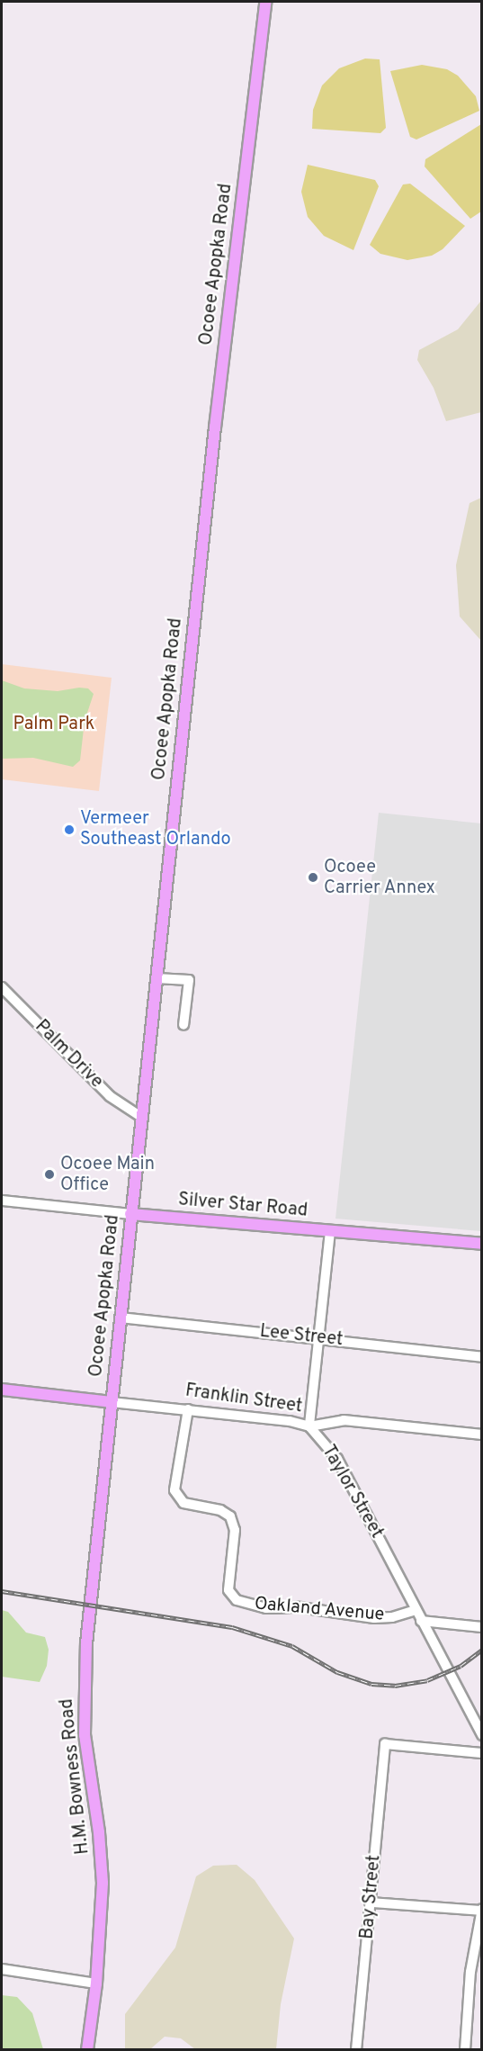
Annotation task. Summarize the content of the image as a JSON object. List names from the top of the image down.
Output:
{
  "streets": {
    "main road": [
      "Ocoee Apopka Road",
      "Silver Star Road",
      "Franklin Street",
      "H.M. Bowness Road"
    ],
    "street": [
      "Palm Drive",
      "Lee Street",
      "Taylor Street",
      "Oakland Avenue",
      "Bay Street"
    ]
  },
  "crossings": [
    ["Ocoee Apopka Road", "Palm Drive"],
    ["Ocoee Apopka Road", "Silver Star Road"],
    ["Ocoee Apopka Road", "Lee Street"],
    ["Ocoee Apopka Road", "Franklin Street"],
    ["Ocoee Apopka Road", "H.M. Bowness Road"],
    ["Franklin Street", "Taylor Street"],
    ["Franklin Street", "Oakland Avenue"],
    ["Franklin Street", "H.M. Bowness Road"],
    ["Taylor Street", "Oakland Avenue"]
  ],
  "parks": ["Palm Park"],
  "places": ["Vermeer Southeast Orlando", "Ocoee Carrier Annex", "Ocoee Main Office"]
}
